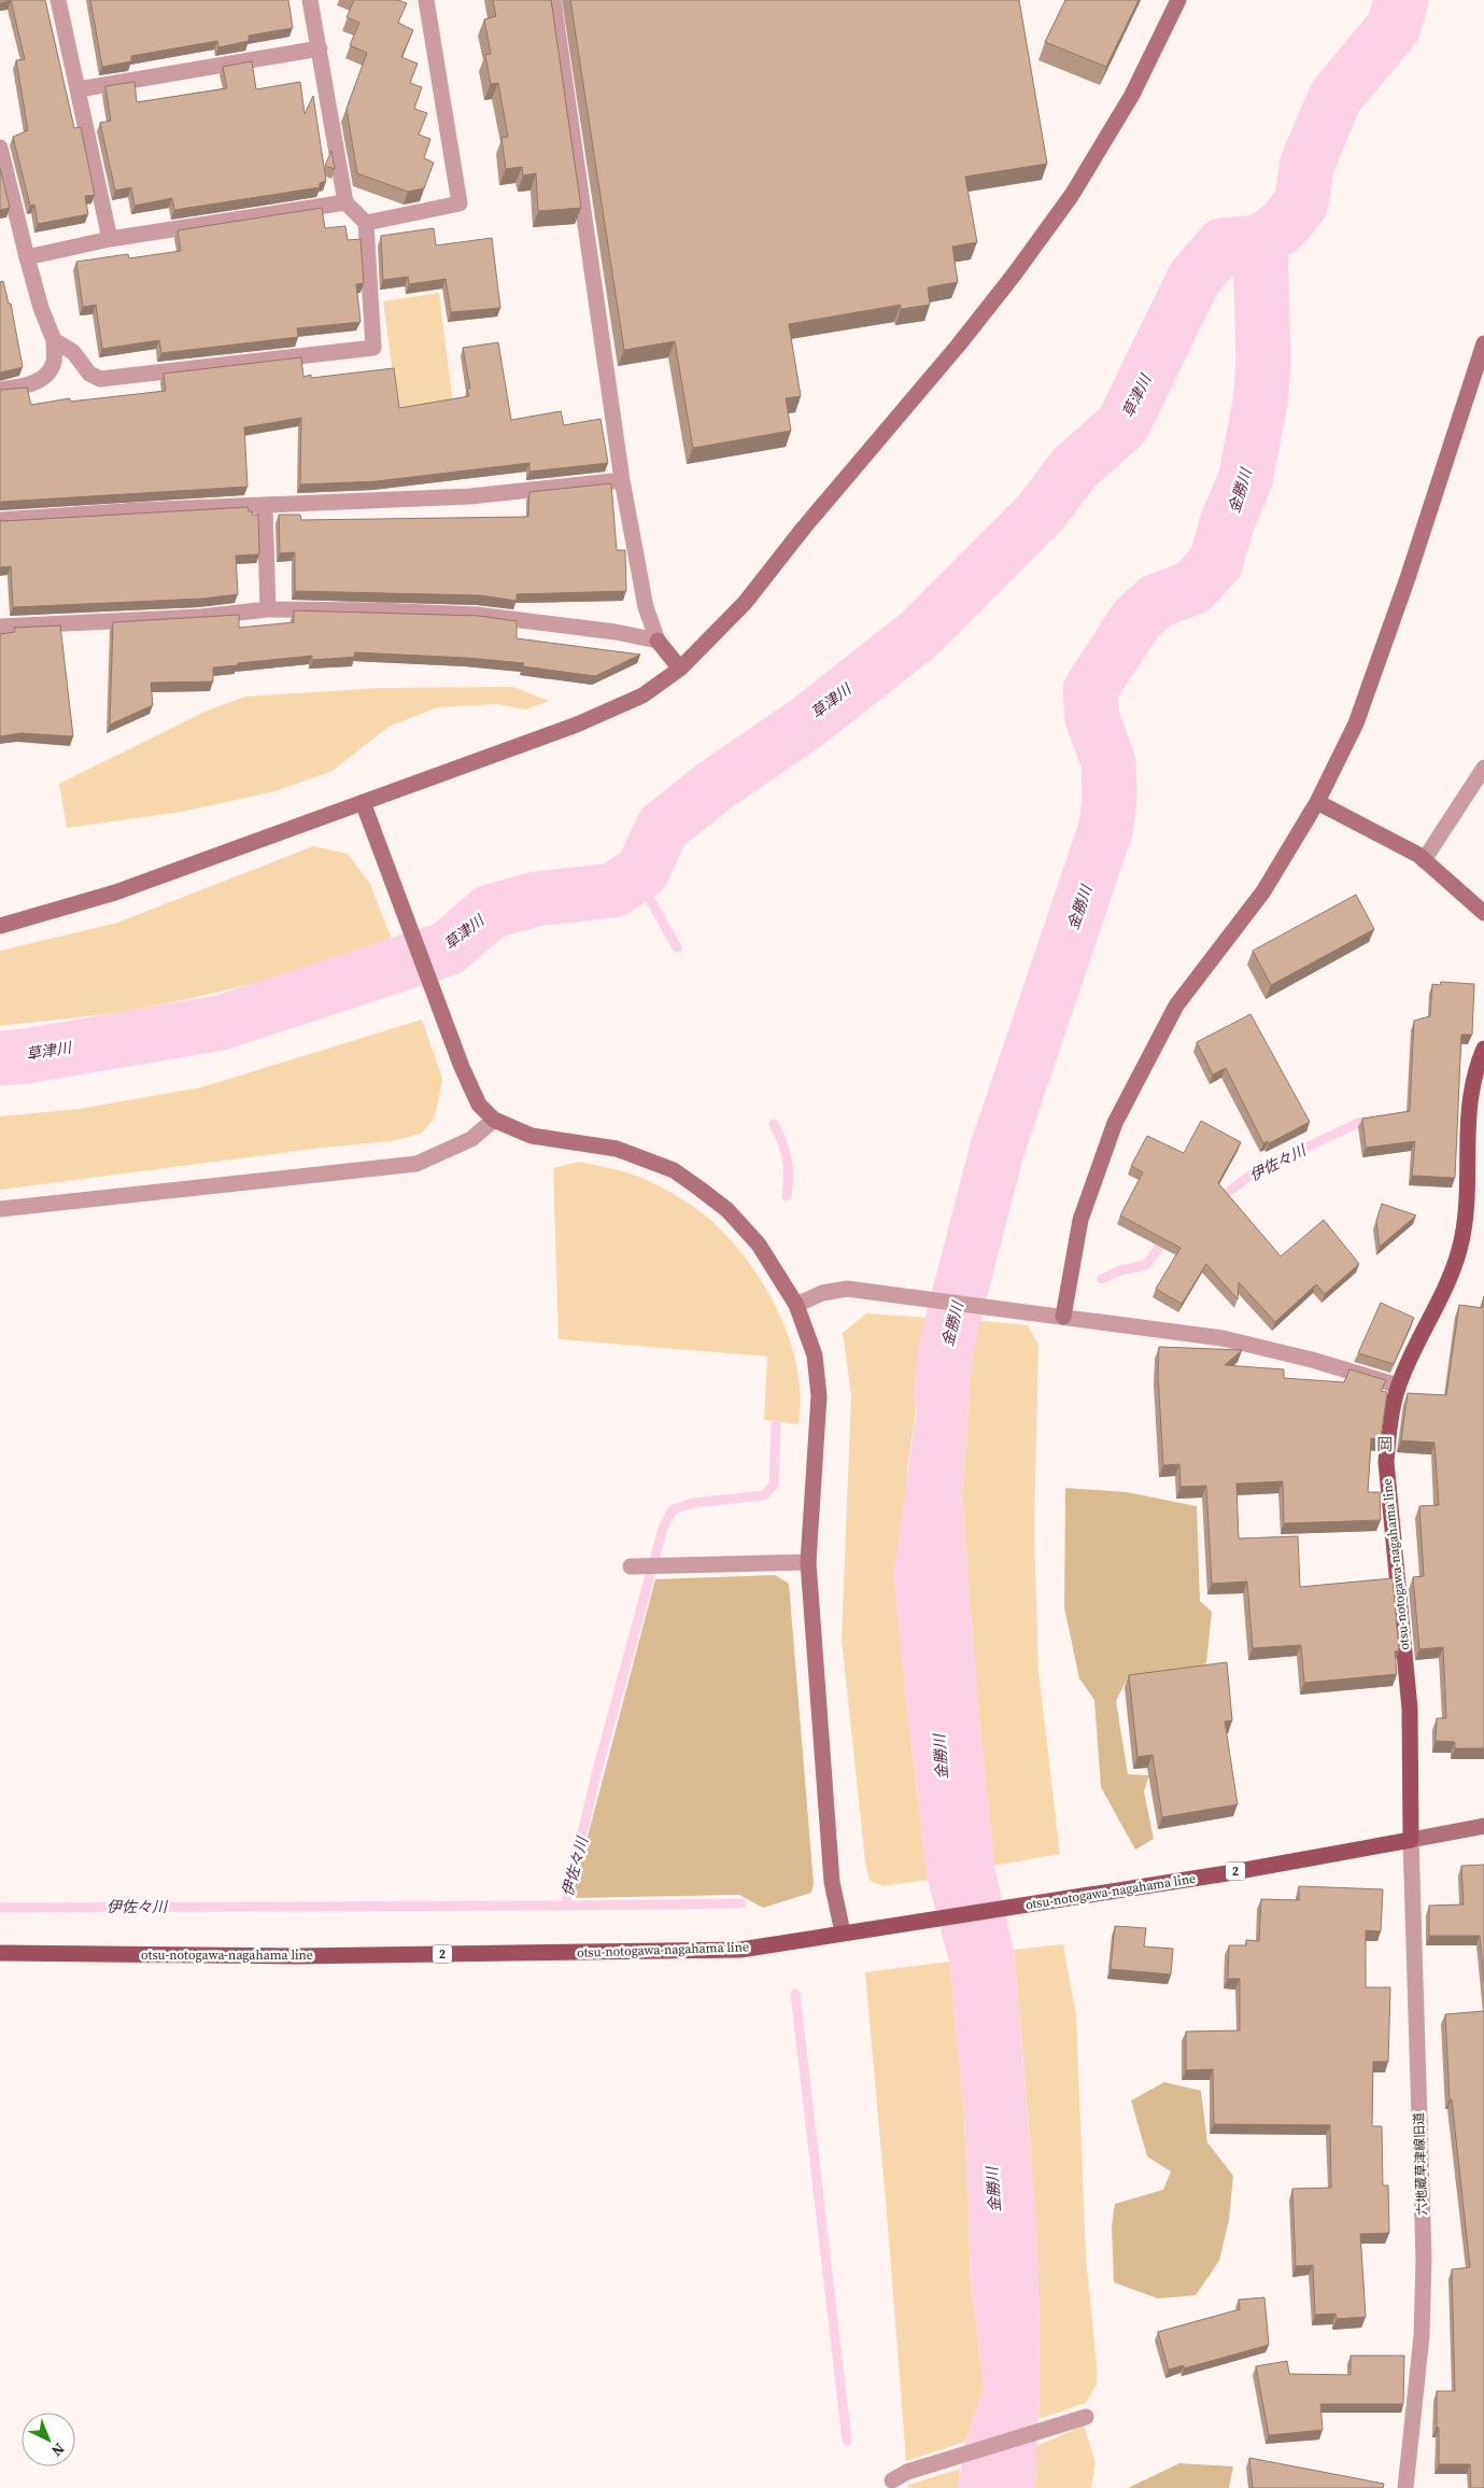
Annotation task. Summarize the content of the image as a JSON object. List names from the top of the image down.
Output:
{
  "streets": {
    "main road": ["otsu-notogawa-nagahama line", "2"],
    "street": ["六地蔵草津線旧道"]
  },
  "crossings": [
    ["otsu-notogawa-nagahama line", "六地蔵草津線旧道"]
  ],
  "districts": ["岡"],
  "water": ["草津川", "金勝川", "伊佐々川"],
  "north": "bottom right"
}
